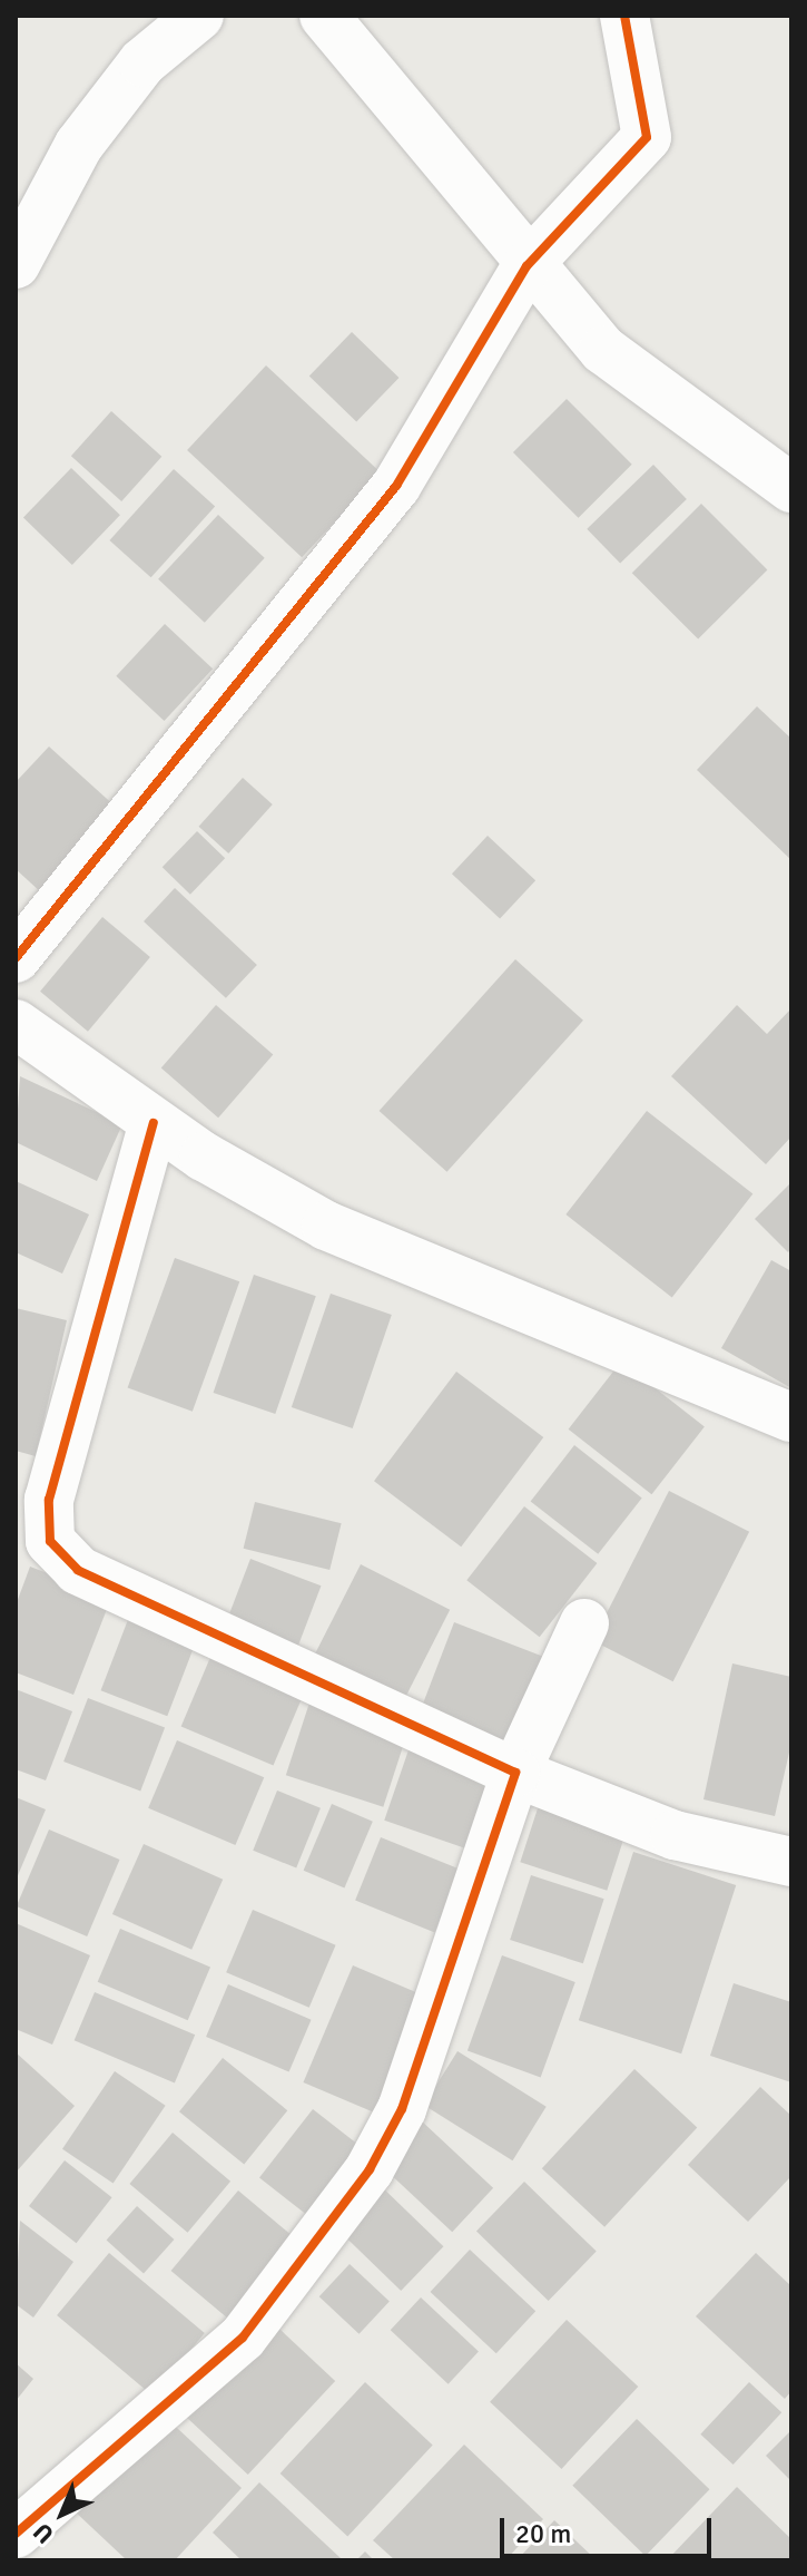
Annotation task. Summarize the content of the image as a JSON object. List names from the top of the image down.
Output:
{
  "scale_bar": "20 m",
  "north": "bottom left"
}
